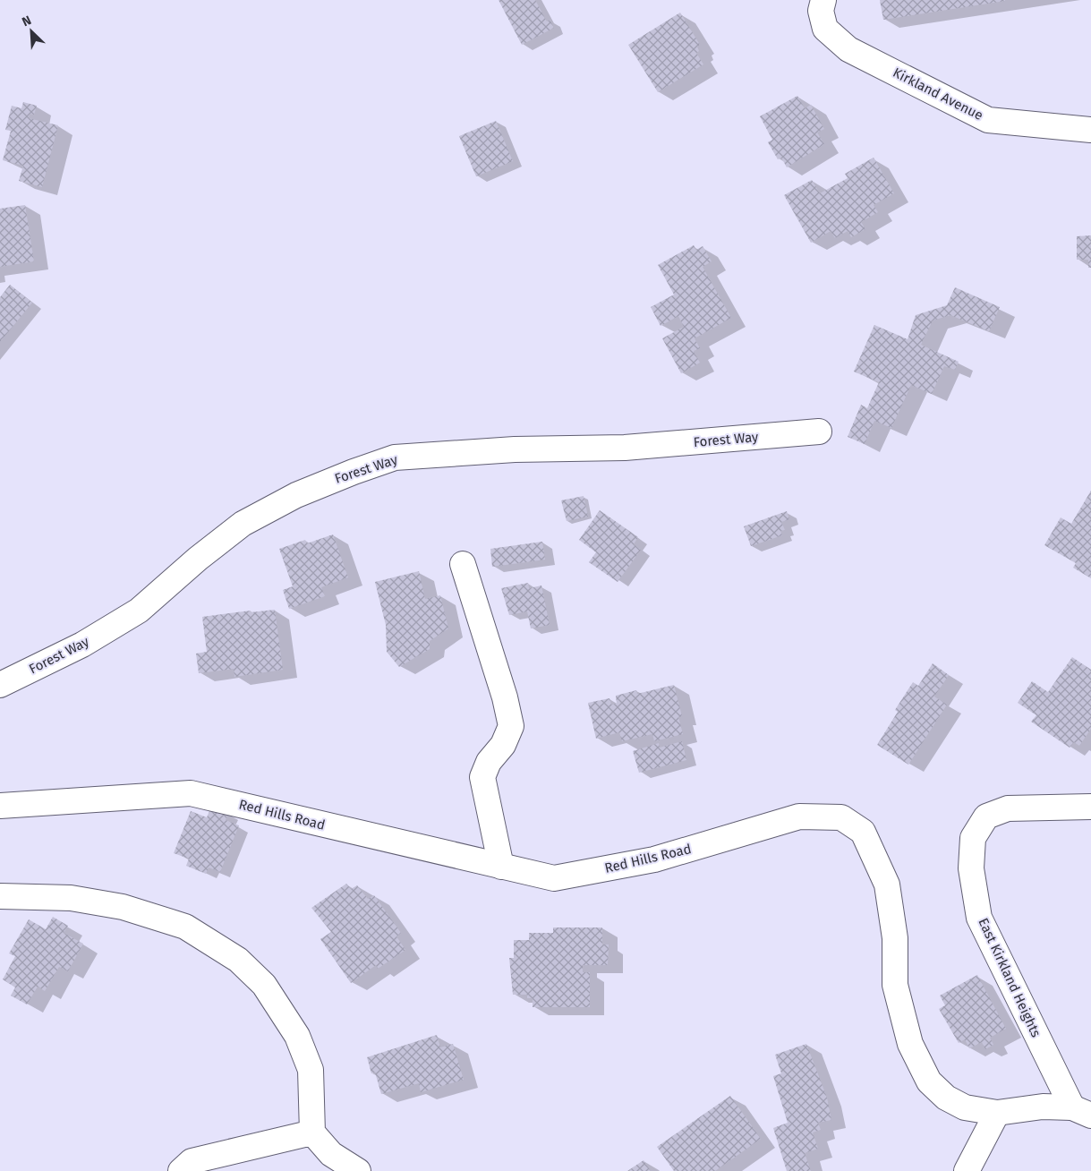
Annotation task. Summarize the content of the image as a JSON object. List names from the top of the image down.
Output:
{
  "streets": {
    "street": [
      "Kirkland Avenue",
      "Forest Way",
      "Red Hills Road",
      "East Kirkland Heights"
    ]
  },
  "crossings": [
    ["Red Hills Road", "East Kirkland Heights"]
  ],
  "north": "top left"
}
